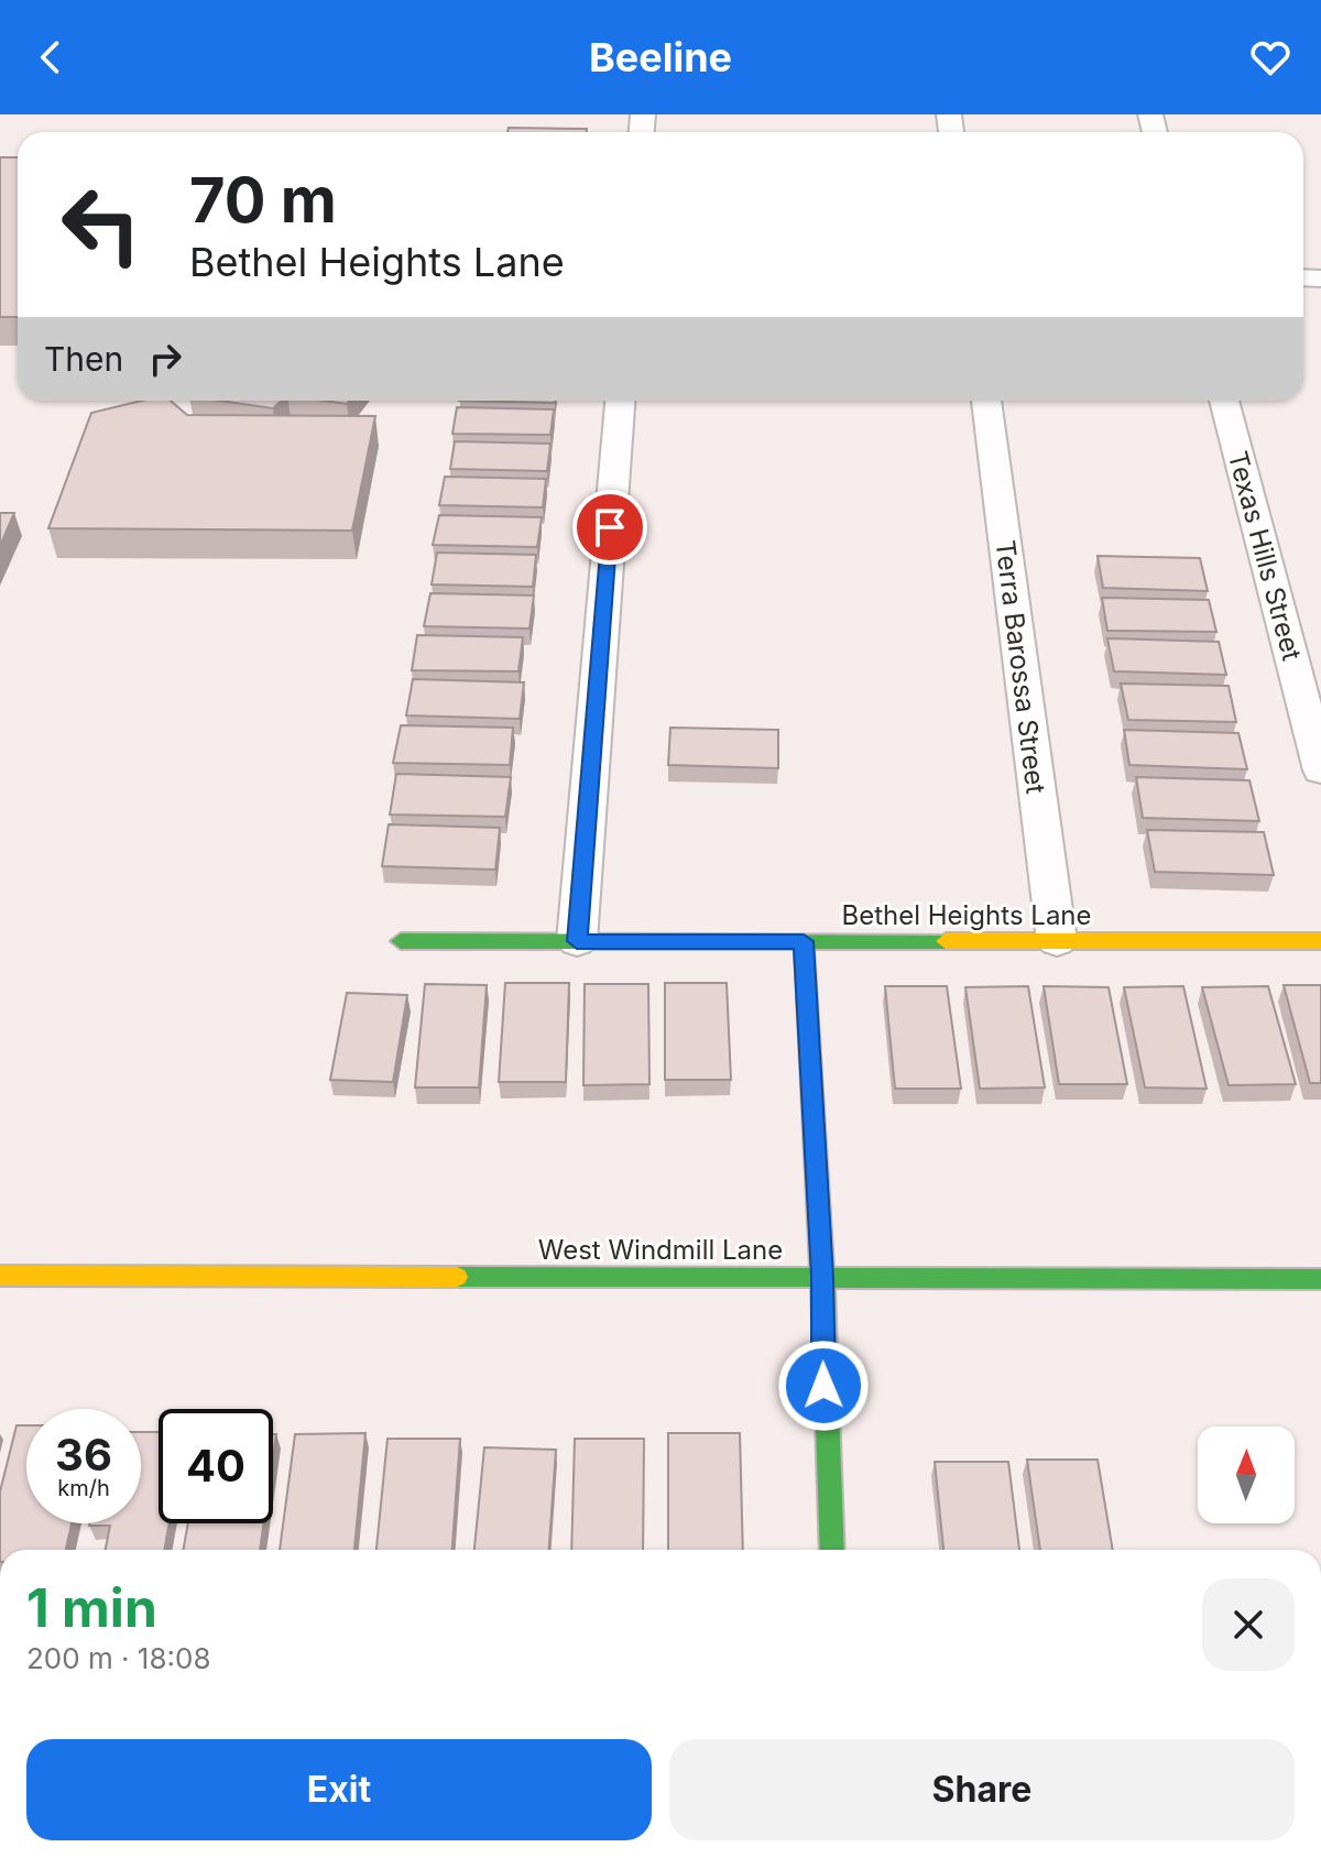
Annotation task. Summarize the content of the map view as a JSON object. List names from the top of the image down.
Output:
{
  "streets": {
    "street": [
      "Texas Hills Street",
      "Terra Barossa Street",
      "Bethel Heights Lane",
      "West Windmill Lane"
    ]
  },
  "crossings": [
    ["Terra Barossa Street", "Bethel Heights Lane"]
  ],
  "north": "top",
  "page": {
    "header": "Beeline",
    "turn": ["70 m", "Bethel Heights Lane"],
    "then": "Then",
    "speed": "36 km/h",
    "limit": "40",
    "heading": ["1 min", "200 m · 18:08"],
    "buttons": ["Exit", "Share"]
  }
}
